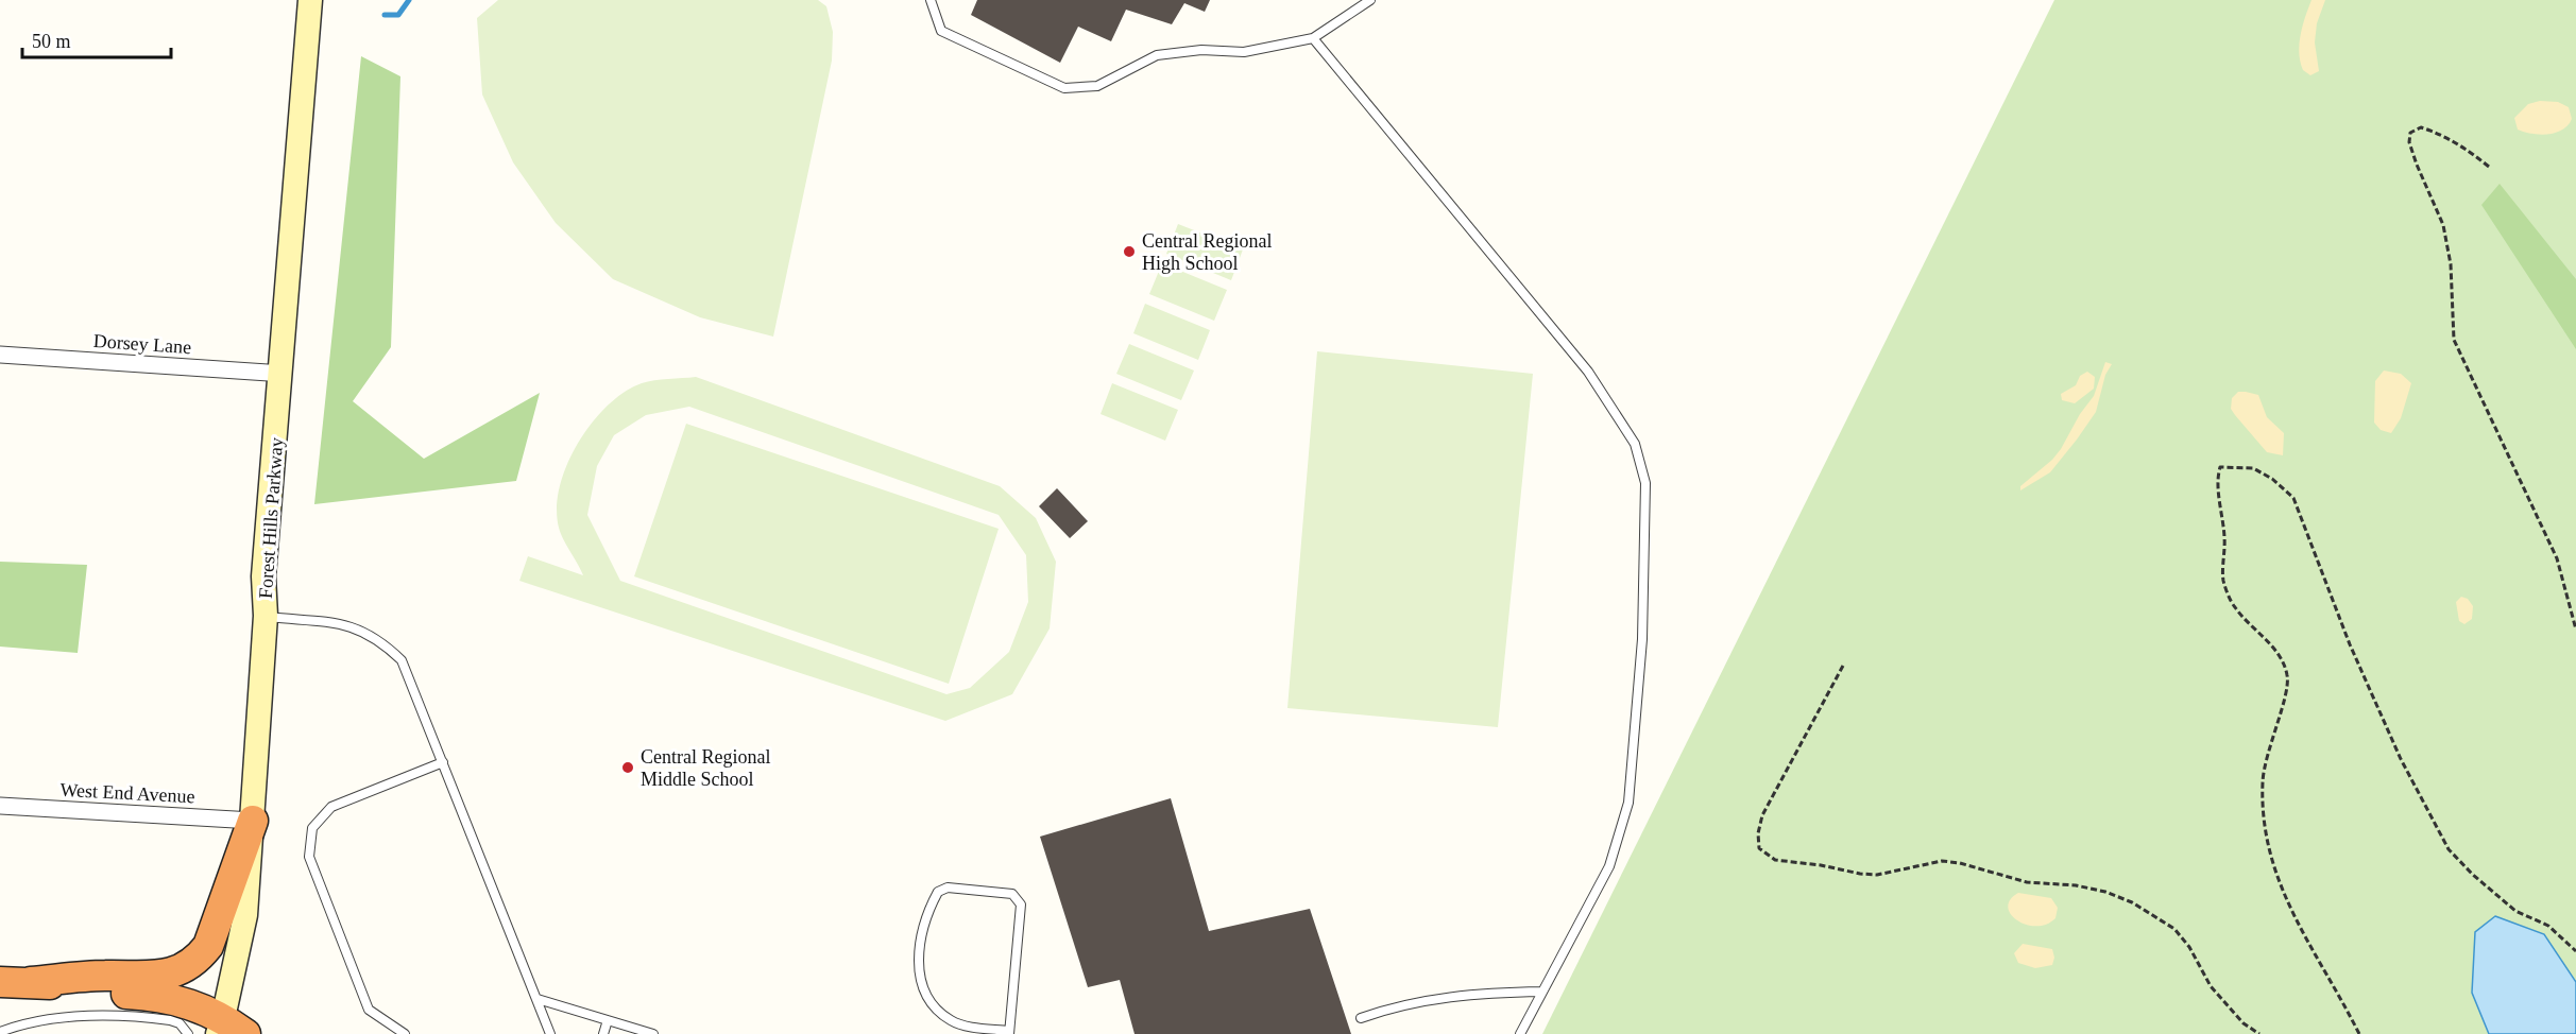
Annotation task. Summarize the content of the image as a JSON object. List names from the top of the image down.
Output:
{
  "streets": {
    "main road": ["Forest Hills Parkway"],
    "street": ["Dorsey Lane", "West End Avenue"]
  },
  "crossings": [
    ["Dorsey Lane", "Forest Hills Parkway"],
    ["Forest Hills Parkway", "West End Avenue"]
  ],
  "places": ["Central Regional High School", "Central Regional Middle School"],
  "scale_bar": "50 m"
}
